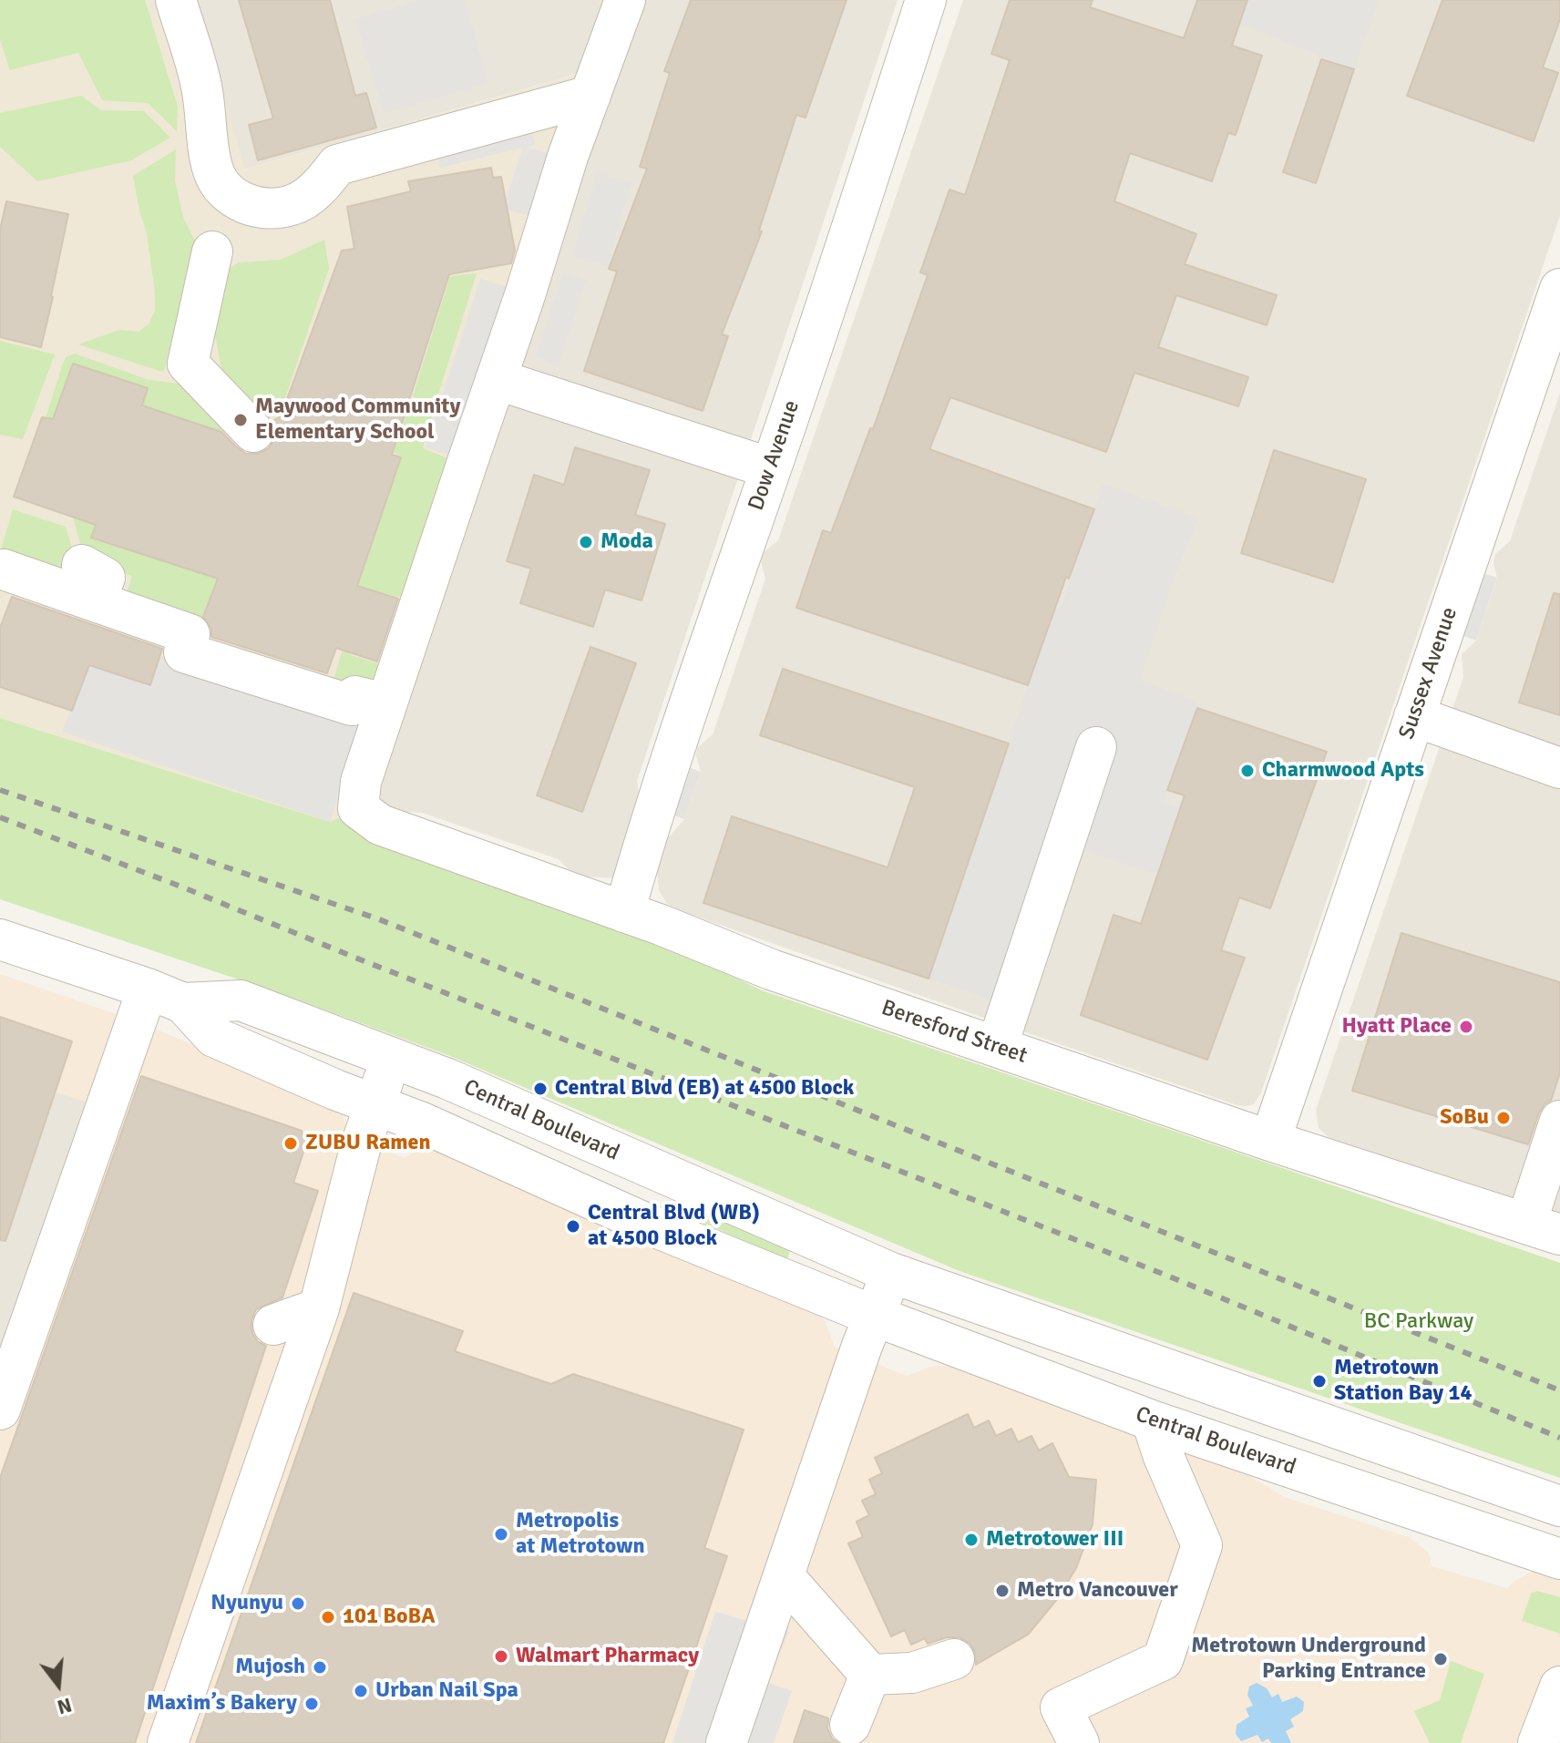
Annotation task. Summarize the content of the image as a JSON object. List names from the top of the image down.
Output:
{
  "streets": {
    "street": [
      "Dow Avenue",
      "Sussex Avenue",
      "Beresford Street",
      "Central Boulevard"
    ]
  },
  "crossings": [
    ["Dow Avenue", "Beresford Street"],
    ["Sussex Avenue", "Beresford Street"]
  ],
  "parks": ["BC Parkway"],
  "places": [
    "Maywood Community Elementary School",
    "Moda",
    "Charmwood Apts",
    "Hyatt Place",
    "Central Blvd (EB) at 4500 Block",
    "SoBu",
    "ZUBU Ramen",
    "Central Blvd (WB) at 4500 Block",
    "Metrotown Station Bay 14",
    "Metropolis at Metrotown",
    "Metrotower III",
    "Metro Vancouver",
    "Nyunyu",
    "101 BoBA",
    "Walmart Pharmacy",
    "Metrotown Underground Parking Entrance",
    "Mujosh",
    "Urban Nail Spa",
    "Maxim’s Bakery"
  ],
  "north": "bottom"
}
